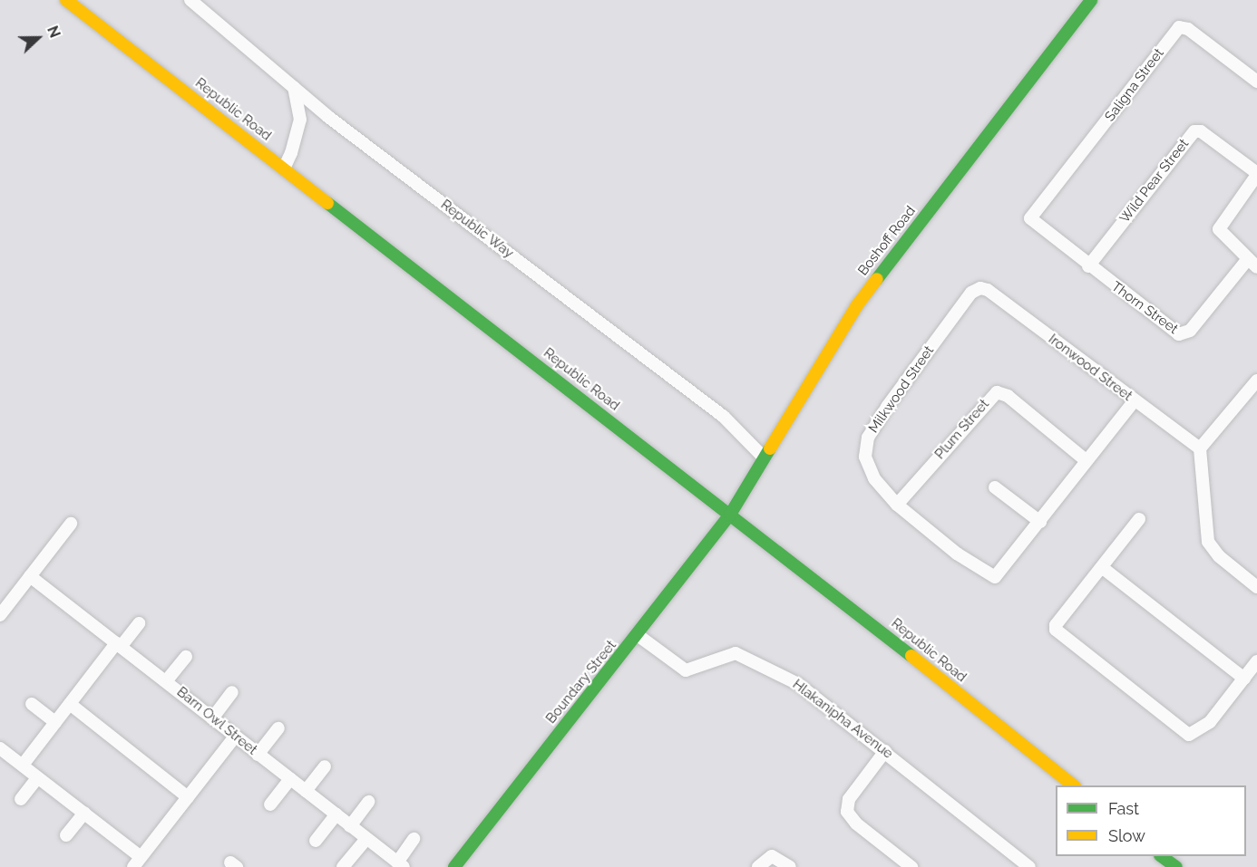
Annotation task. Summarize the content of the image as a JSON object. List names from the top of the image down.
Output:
{
  "streets": {
    "street": [
      "Saligna Street",
      "Republic Road",
      "Wild Pear Street",
      "Republic Way",
      "Boshoff Road",
      "Thorn Street",
      "Ironwood Street",
      "Milkwood Street",
      "Plum Street",
      "Boundary Street",
      "Hlakanipha Avenue",
      "Barn Owl Street"
    ]
  },
  "crossings": [
    ["Saligna Street", "Thorn Street"],
    ["Republic Road", "Boshoff Road"],
    ["Republic Road", "Boundary Street"],
    ["Wild Pear Street", "Thorn Street"],
    ["Republic Way", "Boshoff Road"],
    ["Boshoff Road", "Boundary Street"],
    ["Ironwood Street", "Milkwood Street"],
    ["Milkwood Street", "Plum Street"],
    ["Boundary Street", "Hlakanipha Avenue"]
  ],
  "legend": ["Fast", "Slow"],
  "north": "right"
}
